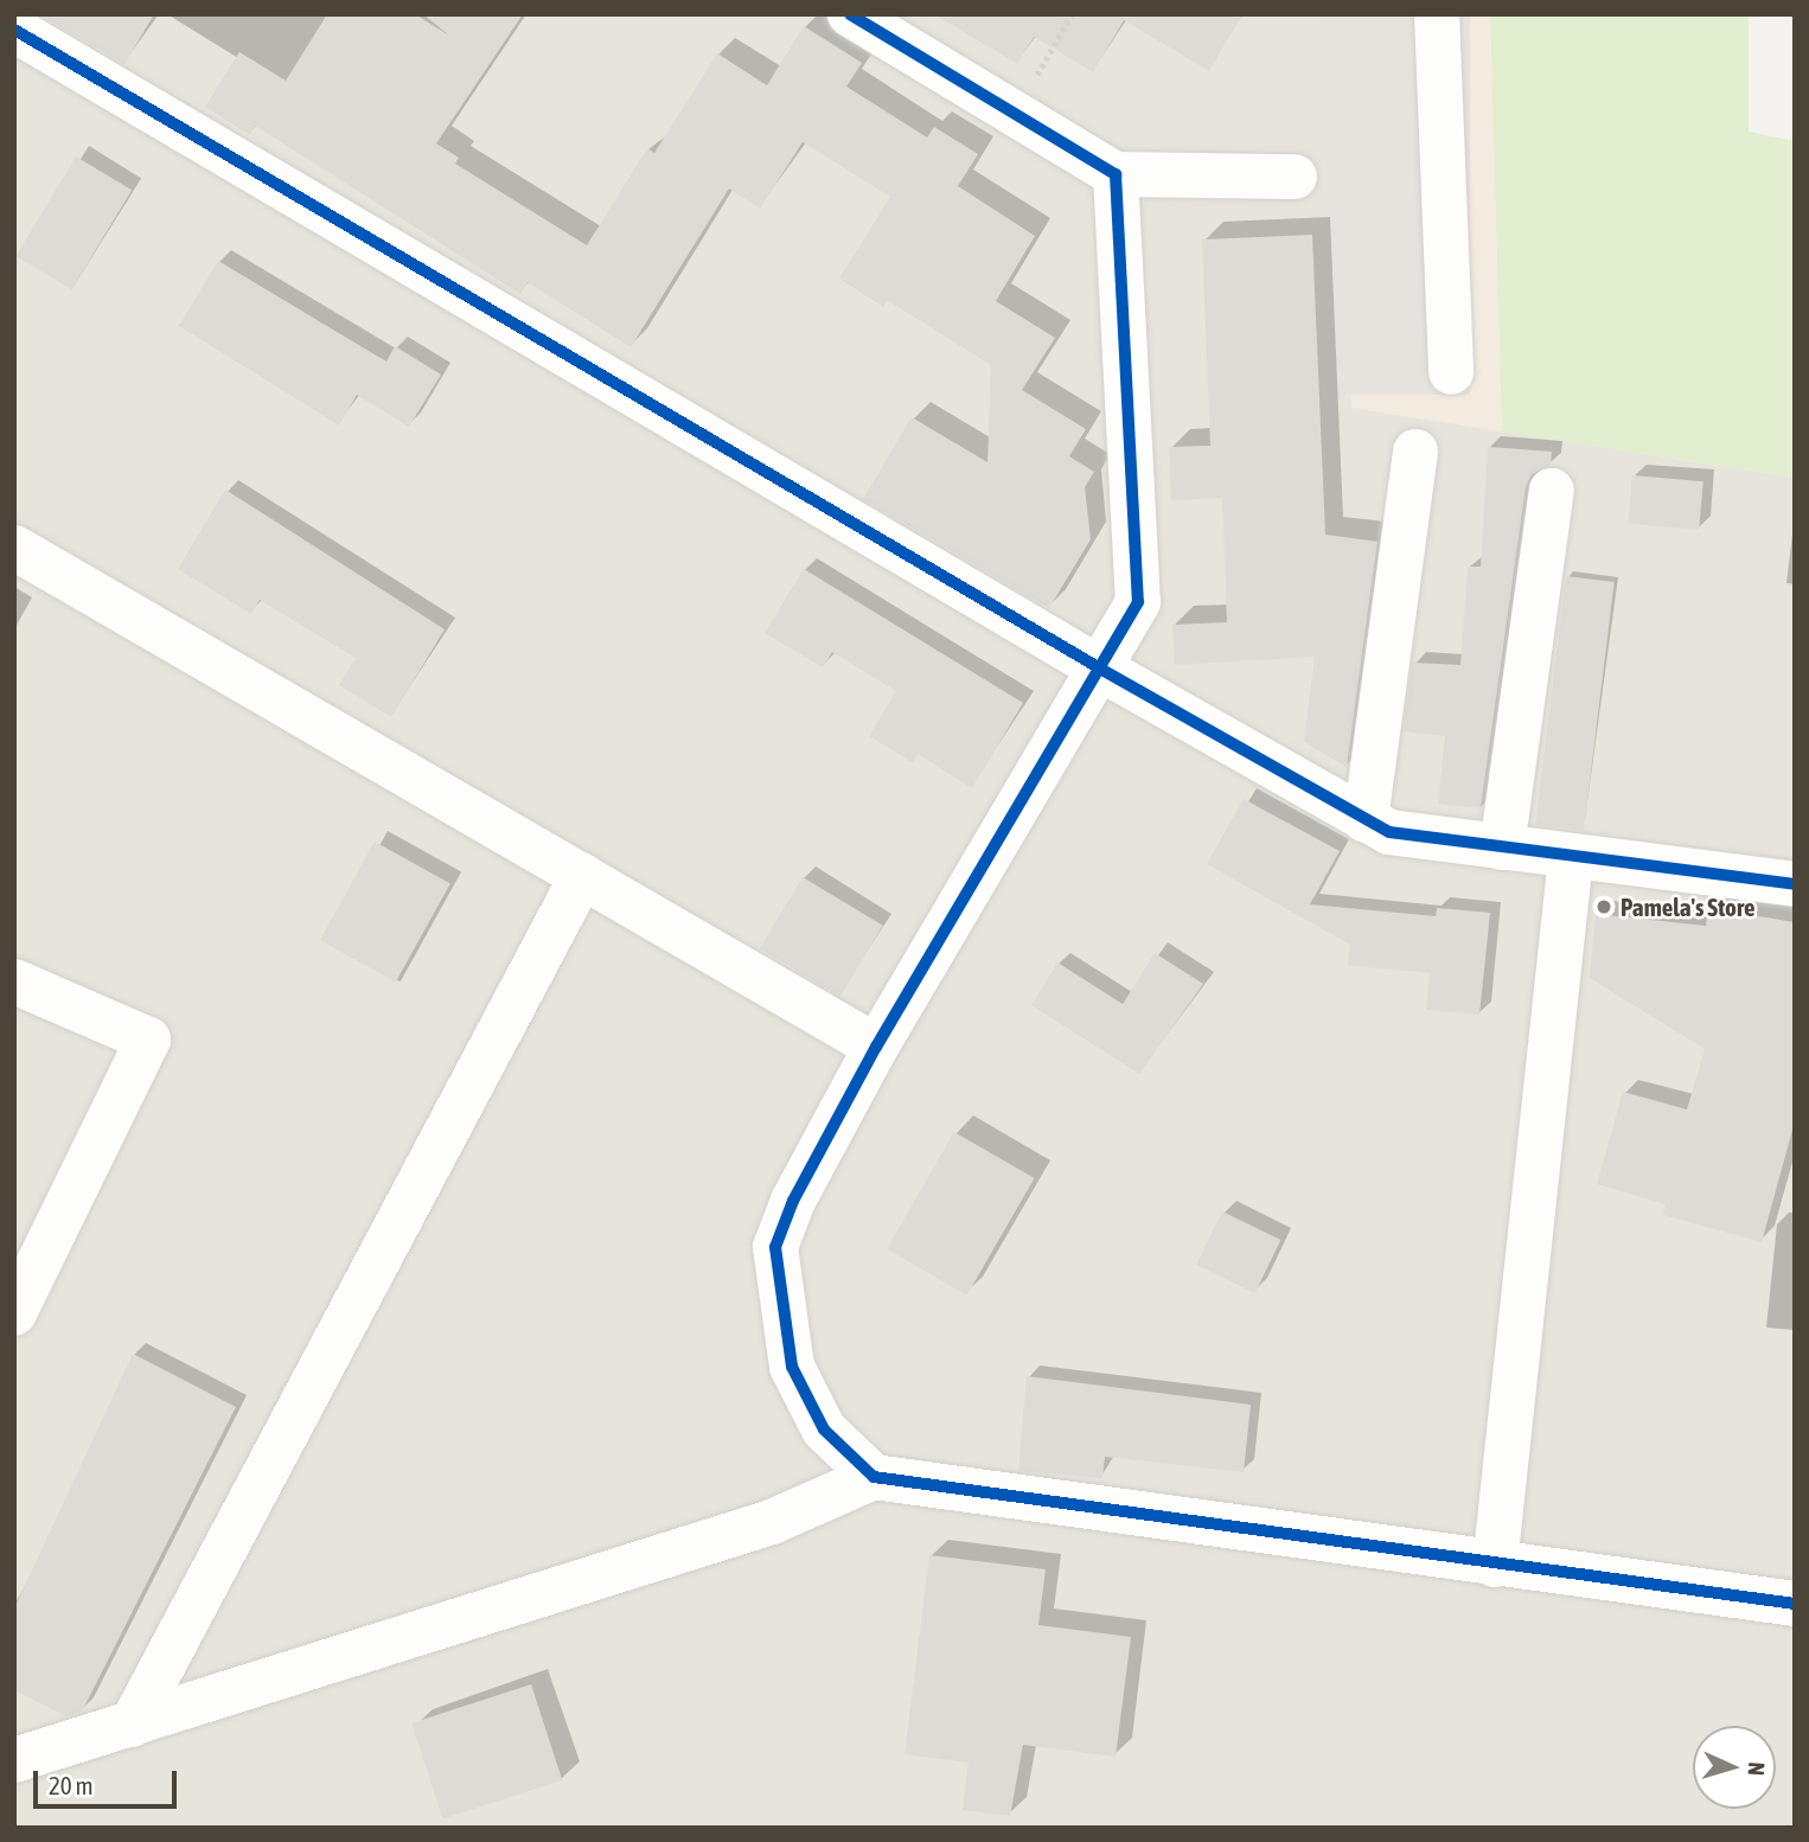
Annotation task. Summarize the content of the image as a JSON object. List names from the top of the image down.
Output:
{
  "places": ["Pamela's Store"],
  "scale_bar": "20 m",
  "north": "right"
}
